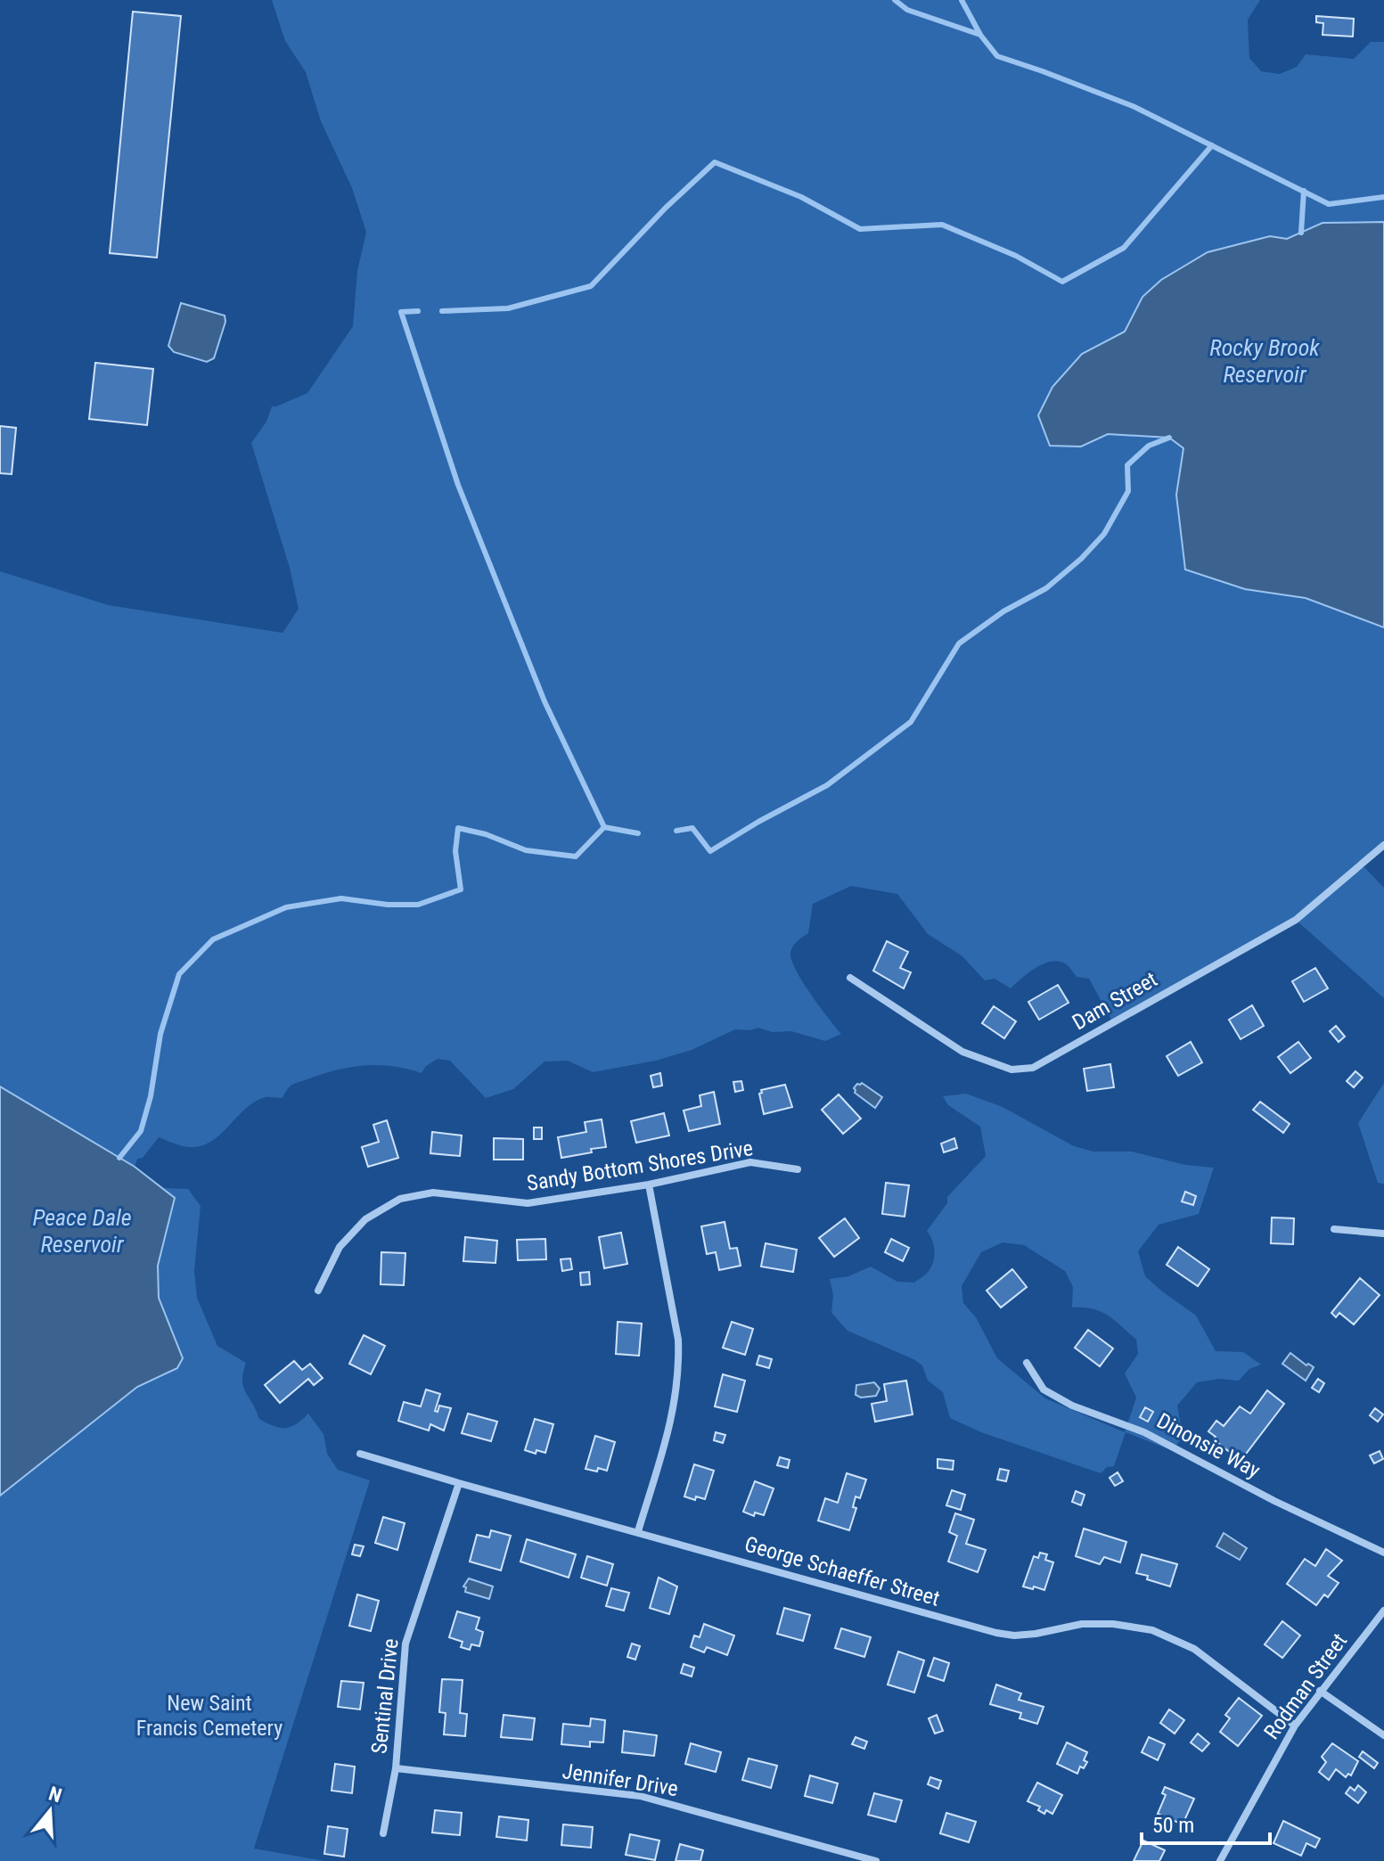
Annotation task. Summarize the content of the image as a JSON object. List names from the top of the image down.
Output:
{
  "streets": {
    "street": [
      "Dam Street",
      "Sandy Bottom Shores Drive",
      "Dinonsie Way",
      "George Schaeffer Street",
      "Rodman Street",
      "Sentinal Drive",
      "Jennifer Drive"
    ]
  },
  "crossings": [
    ["George Schaeffer Street", "Rodman Street"],
    ["George Schaeffer Street", "Sentinal Drive"],
    ["Sentinal Drive", "Jennifer Drive"]
  ],
  "water": ["Rocky Brook Reservoir", "Peace Dale Reservoir"],
  "parks": ["New Saint Francis Cemetery"],
  "scale_bar": "50 m",
  "north": "top"
}
